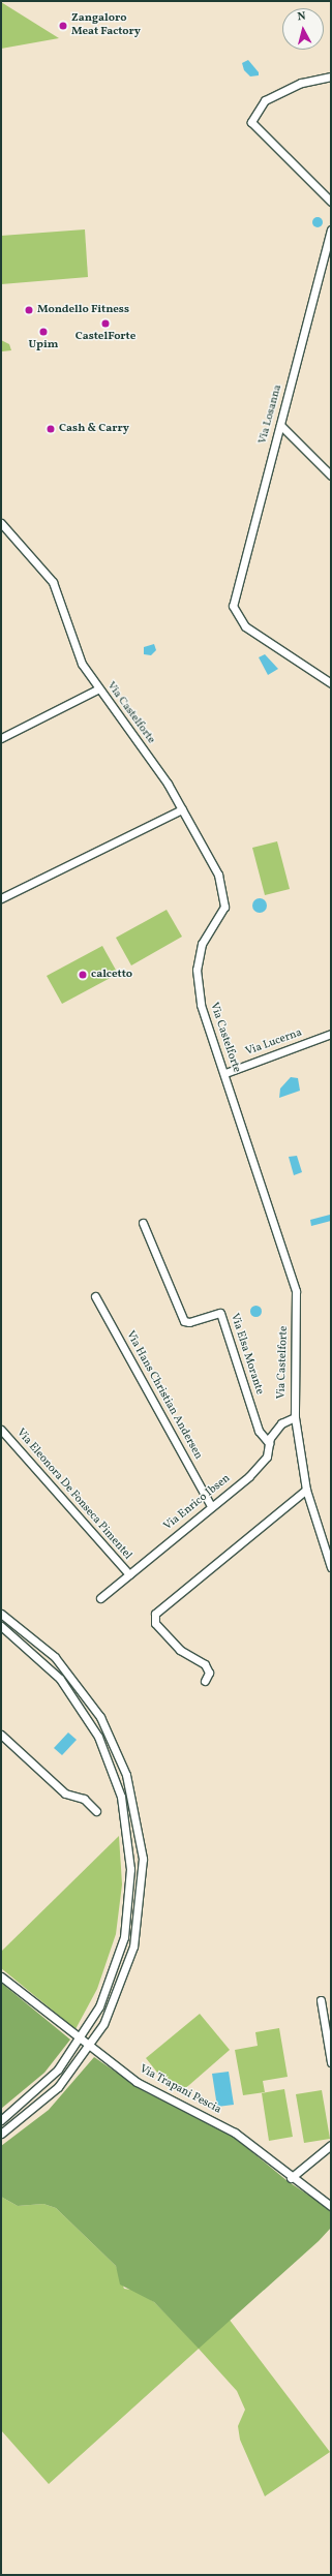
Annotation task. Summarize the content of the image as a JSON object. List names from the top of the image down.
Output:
{
  "streets": {
    "street": [
      "Via Losanna",
      "Via Castelforte",
      "Via Lucerna",
      "Via Elsa Morante",
      "Via Hans Christian Andersen",
      "Via Eleonora De Fonseca Pimentel",
      "Via Enrico Ibsen",
      "Via Trapani Pescia"
    ]
  },
  "crossings": [
    ["Via Castelforte", "Via Lucerna"],
    ["Via Castelforte", "Via Enrico Ibsen"],
    ["Via Elsa Morante", "Via Enrico Ibsen"],
    ["Via Hans Christian Andersen", "Via Enrico Ibsen"],
    ["Via Eleonora De Fonseca Pimentel", "Via Enrico Ibsen"]
  ],
  "places": [
    "Zangaloro Meat Factory",
    "Mondello Fitness",
    "CastelForte",
    "Upim",
    "Cash & Carry",
    "calcetto"
  ],
  "north": "top"
}
